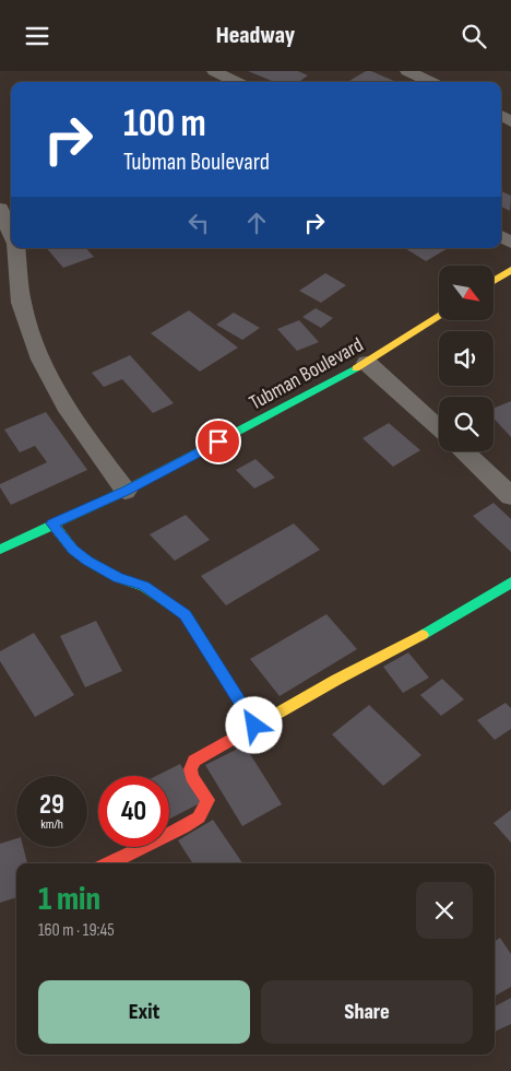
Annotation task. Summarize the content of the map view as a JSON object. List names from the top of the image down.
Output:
{
  "streets": {
    "main road": ["Tubman Boulevard"]
  },
  "north": "bottom right",
  "page": {
    "header": "Headway",
    "turn": ["100 m", "Tubman Boulevard"],
    "speed": "29 km/h",
    "limit": "40",
    "heading": ["1 min", "160 m · 19:45"],
    "buttons": ["Exit", "Share"]
  }
}
